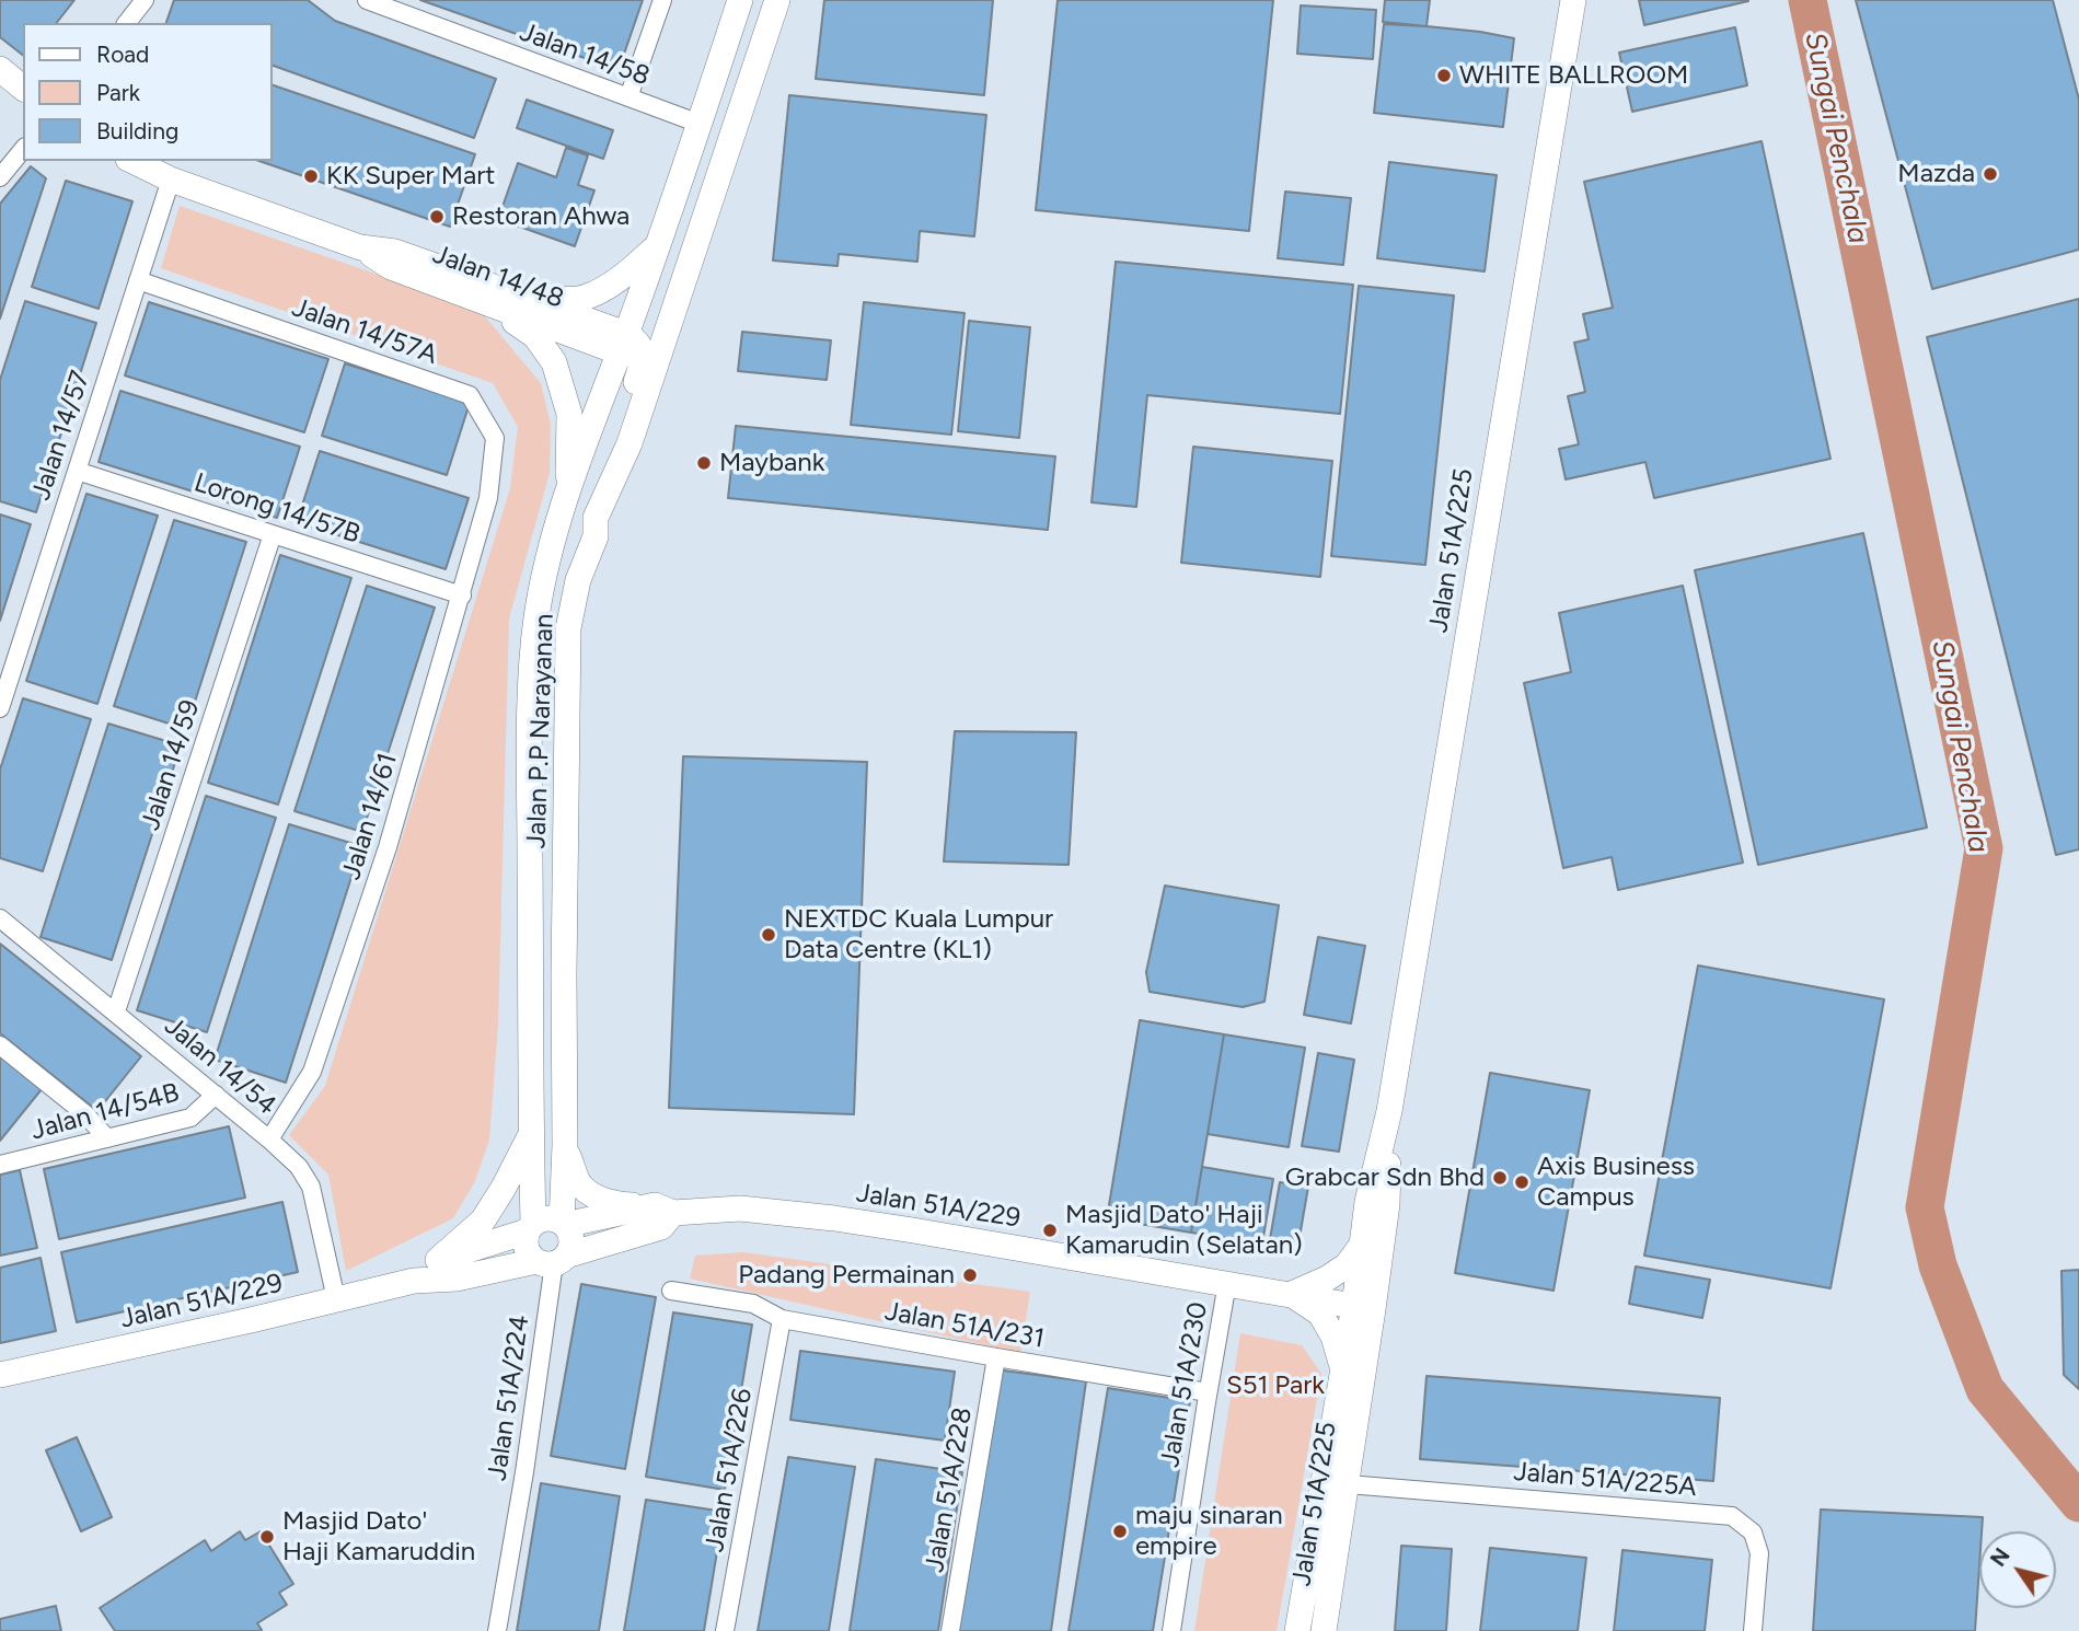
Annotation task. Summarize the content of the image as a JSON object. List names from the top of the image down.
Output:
{
  "streets": {
    "street": [
      "Jalan 14/58",
      "Jalan 14/48",
      "Jalan 14/57A",
      "Jalan 14/57",
      "Lorong 14/57B",
      "Jalan 51A/225",
      "Jalan P.P Narayanan",
      "Jalan 14/59",
      "Jalan 14/61",
      "Jalan 14/54",
      "Jalan 14/54B",
      "Jalan 51A/229",
      "Jalan 51A/231",
      "Jalan 51A/230",
      "Jalan 51A/224",
      "Jalan 51A/226",
      "Jalan 51A/225A",
      "Jalan 51A/228"
    ]
  },
  "crossings": [
    ["Jalan 14/58", "Jalan P.P Narayanan"],
    ["Jalan 14/48", "Jalan 14/57"],
    ["Jalan 14/48", "Jalan P.P Narayanan"],
    ["Jalan 14/57A", "Jalan 14/57"],
    ["Jalan 14/57A", "Jalan 14/61"],
    ["Jalan 14/57", "Lorong 14/57B"],
    ["Lorong 14/57B", "Jalan 14/59"],
    ["Lorong 14/57B", "Jalan 14/61"],
    ["Jalan 51A/225", "Jalan 51A/229"],
    ["Jalan 51A/225", "Jalan 51A/225A"],
    ["Jalan P.P Narayanan", "Jalan 51A/229"],
    ["Jalan P.P Narayanan", "Jalan 51A/224"],
    ["Jalan 14/59", "Jalan 14/54"],
    ["Jalan 14/61", "Jalan 14/54"],
    ["Jalan 14/54", "Jalan 14/54B"],
    ["Jalan 14/54", "Jalan 51A/229"],
    ["Jalan 51A/229", "Jalan 51A/230"],
    ["Jalan 51A/229", "Jalan 51A/224"],
    ["Jalan 51A/231", "Jalan 51A/230"],
    ["Jalan 51A/231", "Jalan 51A/226"],
    ["Jalan 51A/231", "Jalan 51A/228"]
  ],
  "water": ["Sungai Penchala"],
  "parks": ["S51 Park"],
  "places": [
    "WHITE BALLROOM",
    "Mazda",
    "KK Super Mart",
    "Restoran Ahwa",
    "Maybank",
    "NEXTDC Kuala Lumpur Data Centre (KL1)",
    "Grabcar Sdn Bhd",
    "Axis Business Campus",
    "Masjid Dato' Haji Kamarudin (Selatan)",
    "Padang Permainan",
    "maju sinaran empire",
    "Masjid Dato' Haji Kamaruddin"
  ],
  "legend": ["Road", "Park", "Building"],
  "north": "top left"
}
